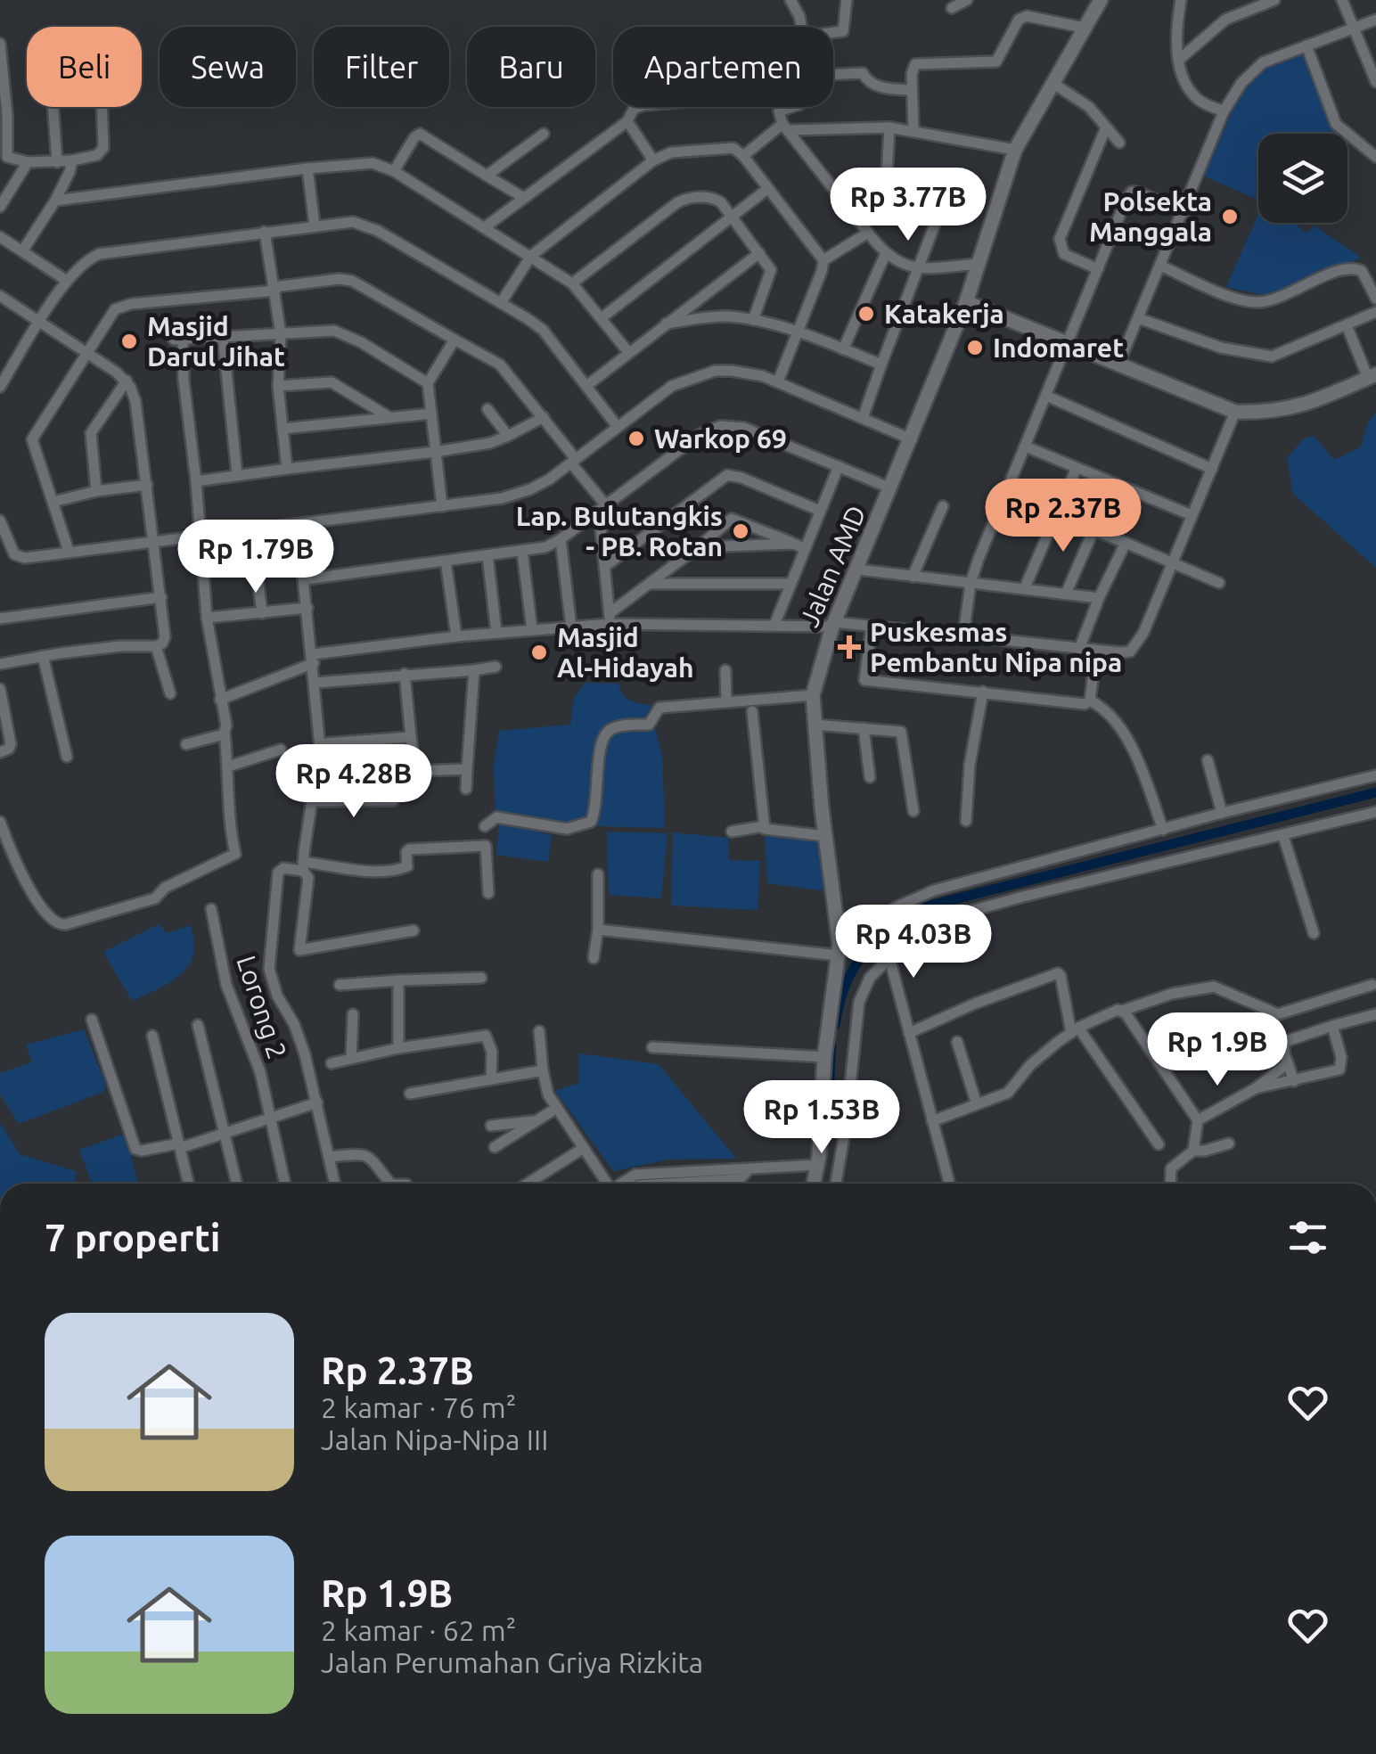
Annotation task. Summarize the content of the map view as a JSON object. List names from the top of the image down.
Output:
{
  "streets": {
    "street": ["Jalan AMD", "Lorong 2"]
  },
  "places": {
    "other": [
      "Polsekta Manggala",
      "Katakerja",
      "Masjid Darul Jihat",
      "Indomaret",
      "Warkop 69",
      "Lap. Bulutangkis - PB. Rotan",
      "Masjid Al-Hidayah"
    ],
    "health": ["Puskesmas Pembantu Nipa nipa"]
  },
  "page": {
    "chip": [
      "Beli",
      "Sewa",
      "Filter",
      "Baru",
      "Apartemen"
    ],
    "price": [
      "Rp 3.77B",
      "Rp 2.37B",
      "Rp 1.79B",
      "Rp 4.28B",
      "Rp 4.03B",
      "Rp 1.9B",
      "Rp 1.53B"
    ],
    "heading": "7 properti",
    "list": [
      {
        "name": "Rp 2.37B",
        "note": "2 kamar · 76 m² · Jalan Nipa-Nipa III"
      },
      {
        "name": "Rp 1.9B",
        "note": "2 kamar · 62 m² · Jalan Perumahan Griya Rizkita"
      }
    ]
  }
}
